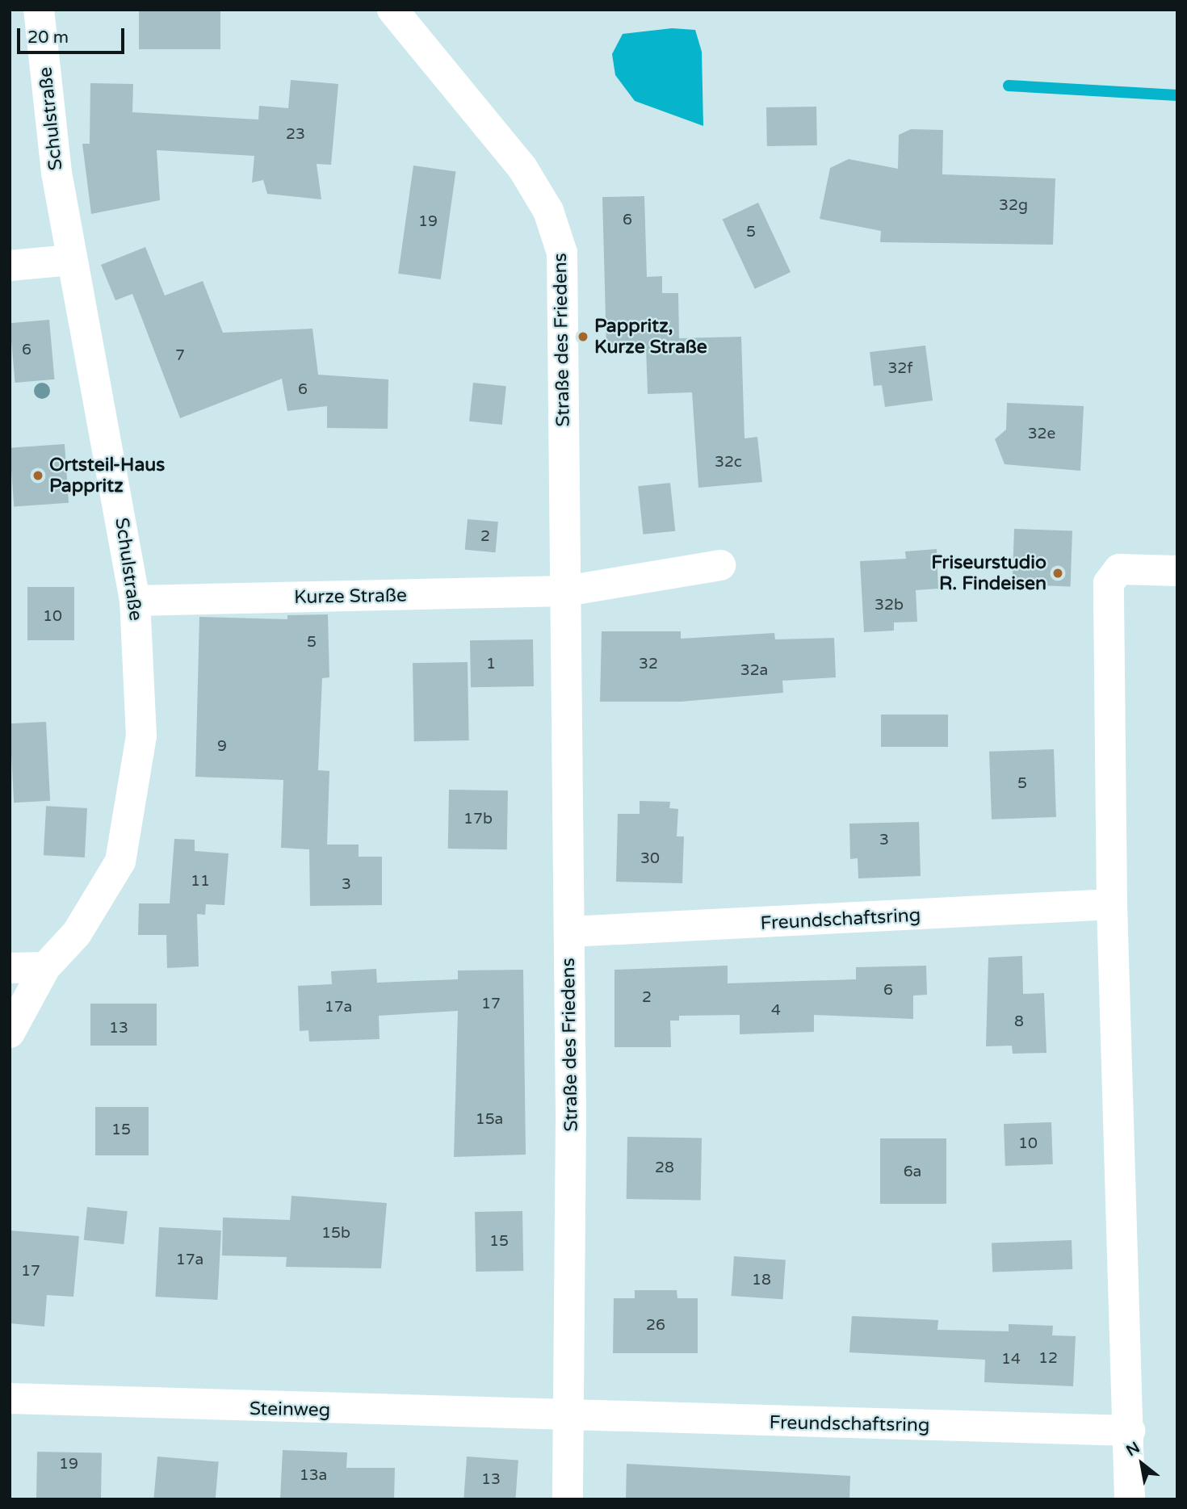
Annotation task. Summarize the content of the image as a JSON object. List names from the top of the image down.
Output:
{
  "streets": {
    "street": [
      "Schulstraße",
      "Straße des Friedens",
      "Kurze Straße",
      "Freundschaftsring",
      "Steinweg"
    ]
  },
  "crossings": [
    ["Schulstraße", "Kurze Straße"],
    ["Straße des Friedens", "Kurze Straße"],
    ["Straße des Friedens", "Freundschaftsring"],
    ["Straße des Friedens", "Steinweg"],
    ["Freundschaftsring", "Steinweg"]
  ],
  "places": ["Pappritz, Kurze Straße", "Ortsteil-Haus Pappritz", "Friseurstudio R. Findeisen"],
  "house_numbers": [
    "23",
    "32g",
    "6",
    "19",
    "5",
    "6",
    "7",
    "32f",
    "6",
    "32e",
    "32c",
    "2",
    "32b",
    "10",
    "5",
    "1",
    "32",
    "32a",
    "9",
    "5",
    "17b",
    "3",
    "30",
    "11",
    "3",
    "6",
    "2",
    "17",
    "17a",
    "4",
    "8",
    "13",
    "15a",
    "15",
    "10",
    "28",
    "6a",
    "15b",
    "15",
    "17a",
    "17",
    "18",
    "26",
    "12",
    "14",
    "19",
    "13a",
    "13"
  ],
  "scale_bar": "20 m",
  "north": "top left"
}
